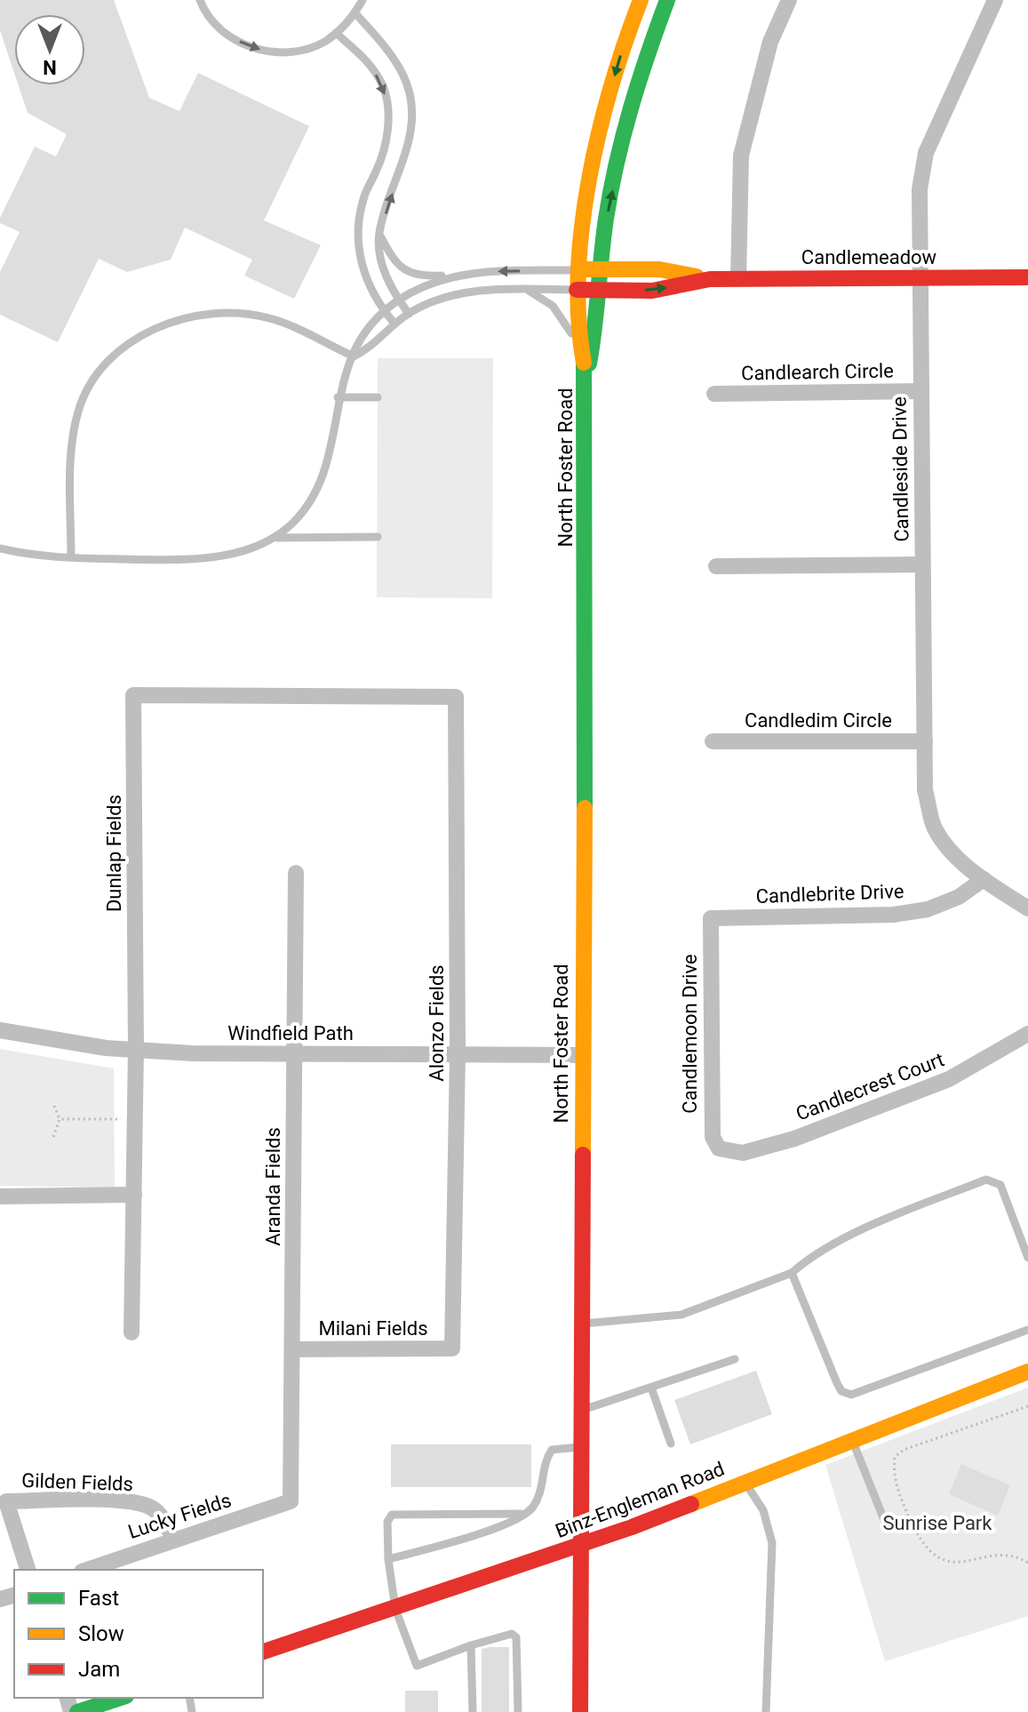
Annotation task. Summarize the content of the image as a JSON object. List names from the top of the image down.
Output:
{
  "streets": {
    "main road": ["Candlemeadow", "North Foster Road", "Binz-Engleman Road"],
    "street": [
      "Candlearch Circle",
      "Candleside Drive",
      "Candledim Circle",
      "Dunlap Fields",
      "Candlebrite Drive",
      "Alonzo Fields",
      "Windfield Path",
      "Candlemoon Drive",
      "Candlecrest Court",
      "Aranda Fields",
      "Milani Fields",
      "Gilden Fields",
      "Lucky Fields"
    ]
  },
  "crossings": [
    ["Candlemeadow", "North Foster Road"],
    ["Candlemeadow", "Candleside Drive"],
    ["Candlearch Circle", "Candleside Drive"],
    ["North Foster Road", "Windfield Path"],
    ["North Foster Road", "Binz-Engleman Road"],
    ["Candleside Drive", "Candledim Circle"],
    ["Candleside Drive", "Candlebrite Drive"],
    ["Dunlap Fields", "Alonzo Fields"],
    ["Dunlap Fields", "Windfield Path"],
    ["Candlebrite Drive", "Candlemoon Drive"],
    ["Alonzo Fields", "Windfield Path"],
    ["Alonzo Fields", "Milani Fields"],
    ["Windfield Path", "Aranda Fields"],
    ["Candlemoon Drive", "Candlecrest Court"],
    ["Aranda Fields", "Milani Fields"],
    ["Aranda Fields", "Lucky Fields"],
    ["Gilden Fields", "Lucky Fields"]
  ],
  "parks": ["Sunrise Park"],
  "legend": ["Fast", "Slow", "Jam"],
  "north": "bottom"
}
